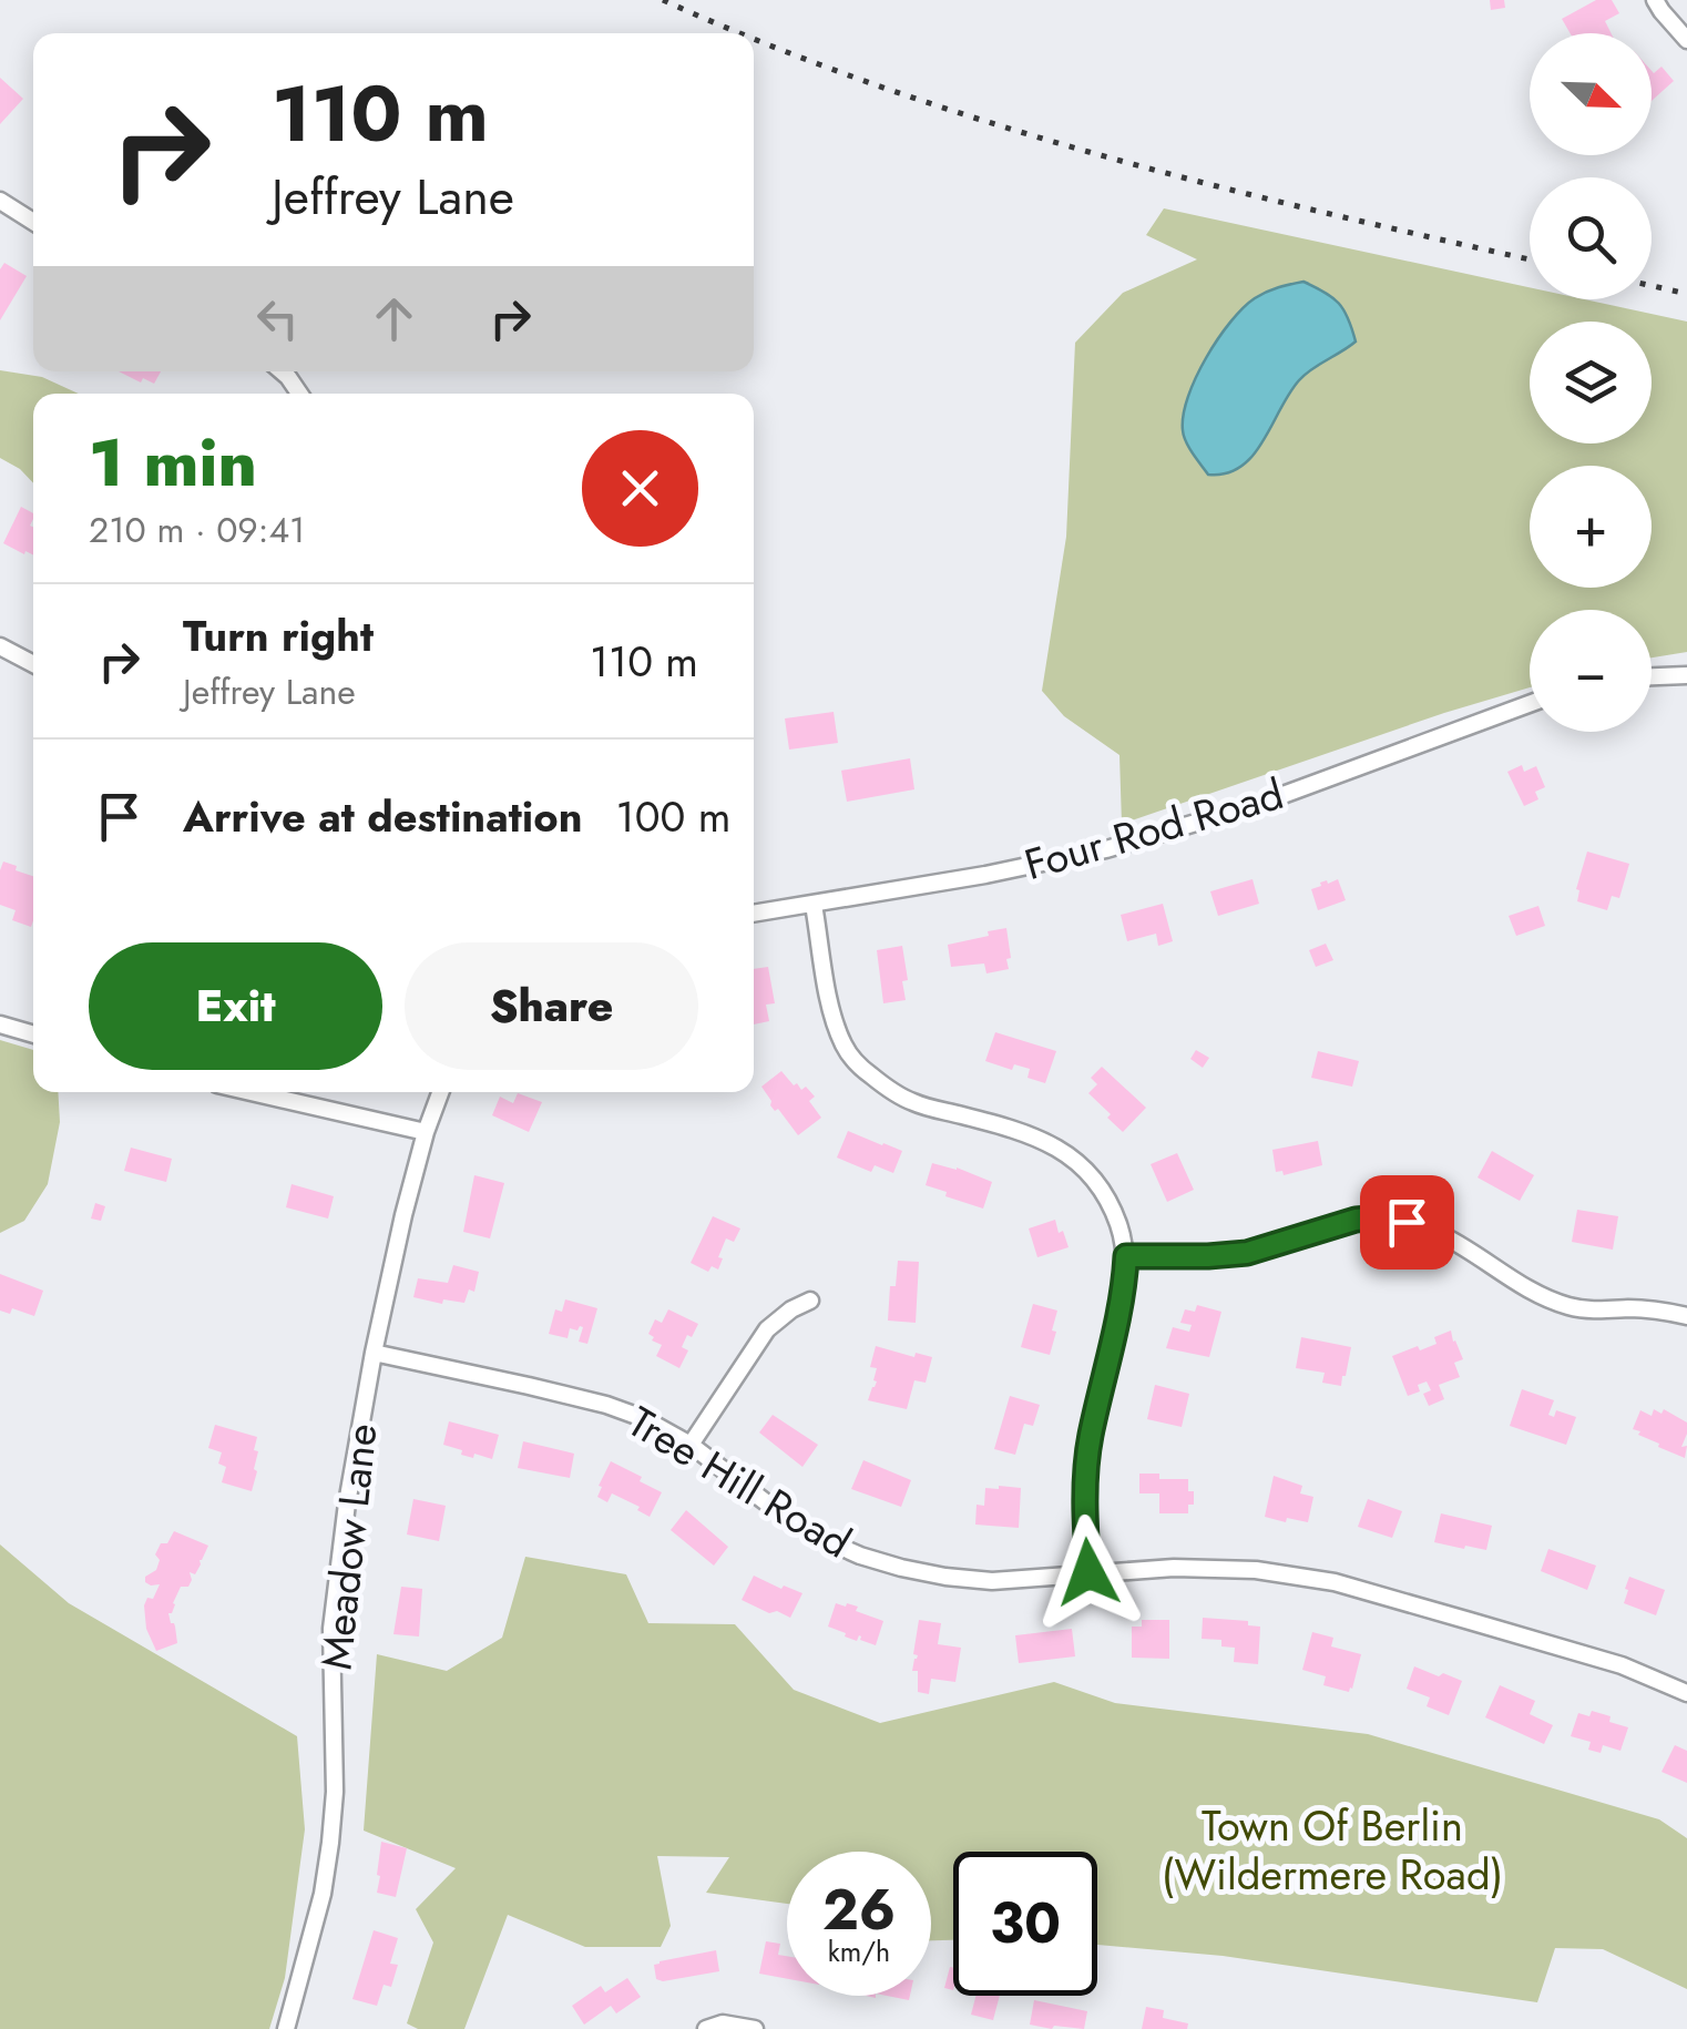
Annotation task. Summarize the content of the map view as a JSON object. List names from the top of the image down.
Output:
{
  "streets": {
    "street": ["Four Rod Road", "Tree Hill Road", "Meadow Lane"]
  },
  "crossings": [
    ["Tree Hill Road", "Meadow Lane"]
  ],
  "parks": ["Town Of Berlin (Wildermere Road)"],
  "north": "bottom right",
  "page": {
    "map_buttons": ["+", "−"],
    "turn": ["110 m", "Jeffrey Lane"],
    "heading": ["1 min", "210 m · 09:41"],
    "list": [
      {
        "name": "Turn right",
        "note": "Jeffrey Lane",
        "value": "110 m"
      },
      {
        "name": "Arrive at destination",
        "value": "100 m"
      }
    ],
    "buttons": ["Exit", "Share"],
    "speed": "26 km/h",
    "limit": "30"
  }
}
